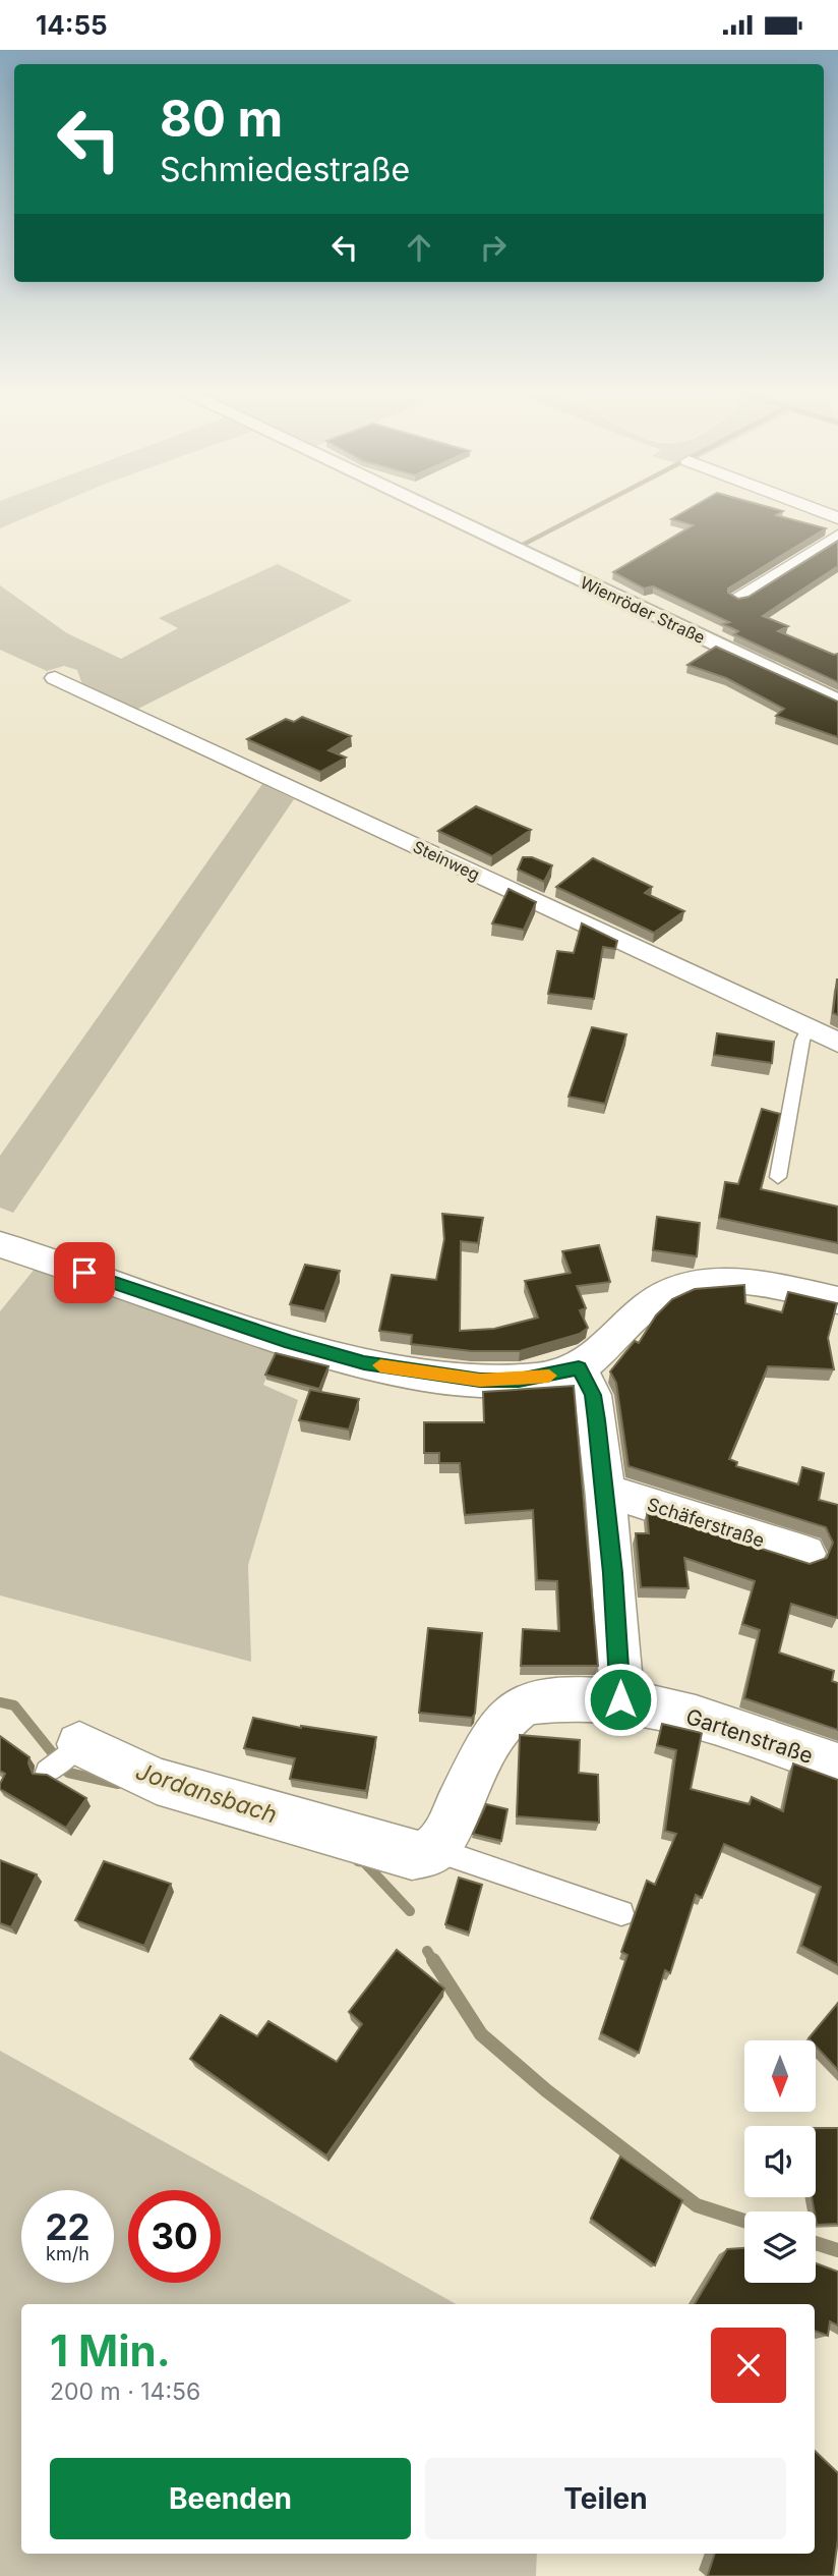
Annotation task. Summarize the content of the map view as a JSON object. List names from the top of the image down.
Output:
{
  "streets": {
    "main road": ["Wienröder Straße"],
    "street": ["Steinweg", "Schäferstraße", "Gartenstraße"]
  },
  "water": ["Jordansbach"],
  "north": "bottom",
  "page": {
    "status": "14:55",
    "turn": ["80 m", "Schmiedestraße"],
    "speed": "22 km/h",
    "limit": "30",
    "heading": ["1 Min.", "200 m · 14:56"],
    "buttons": ["Beenden", "Teilen"]
  }
}
